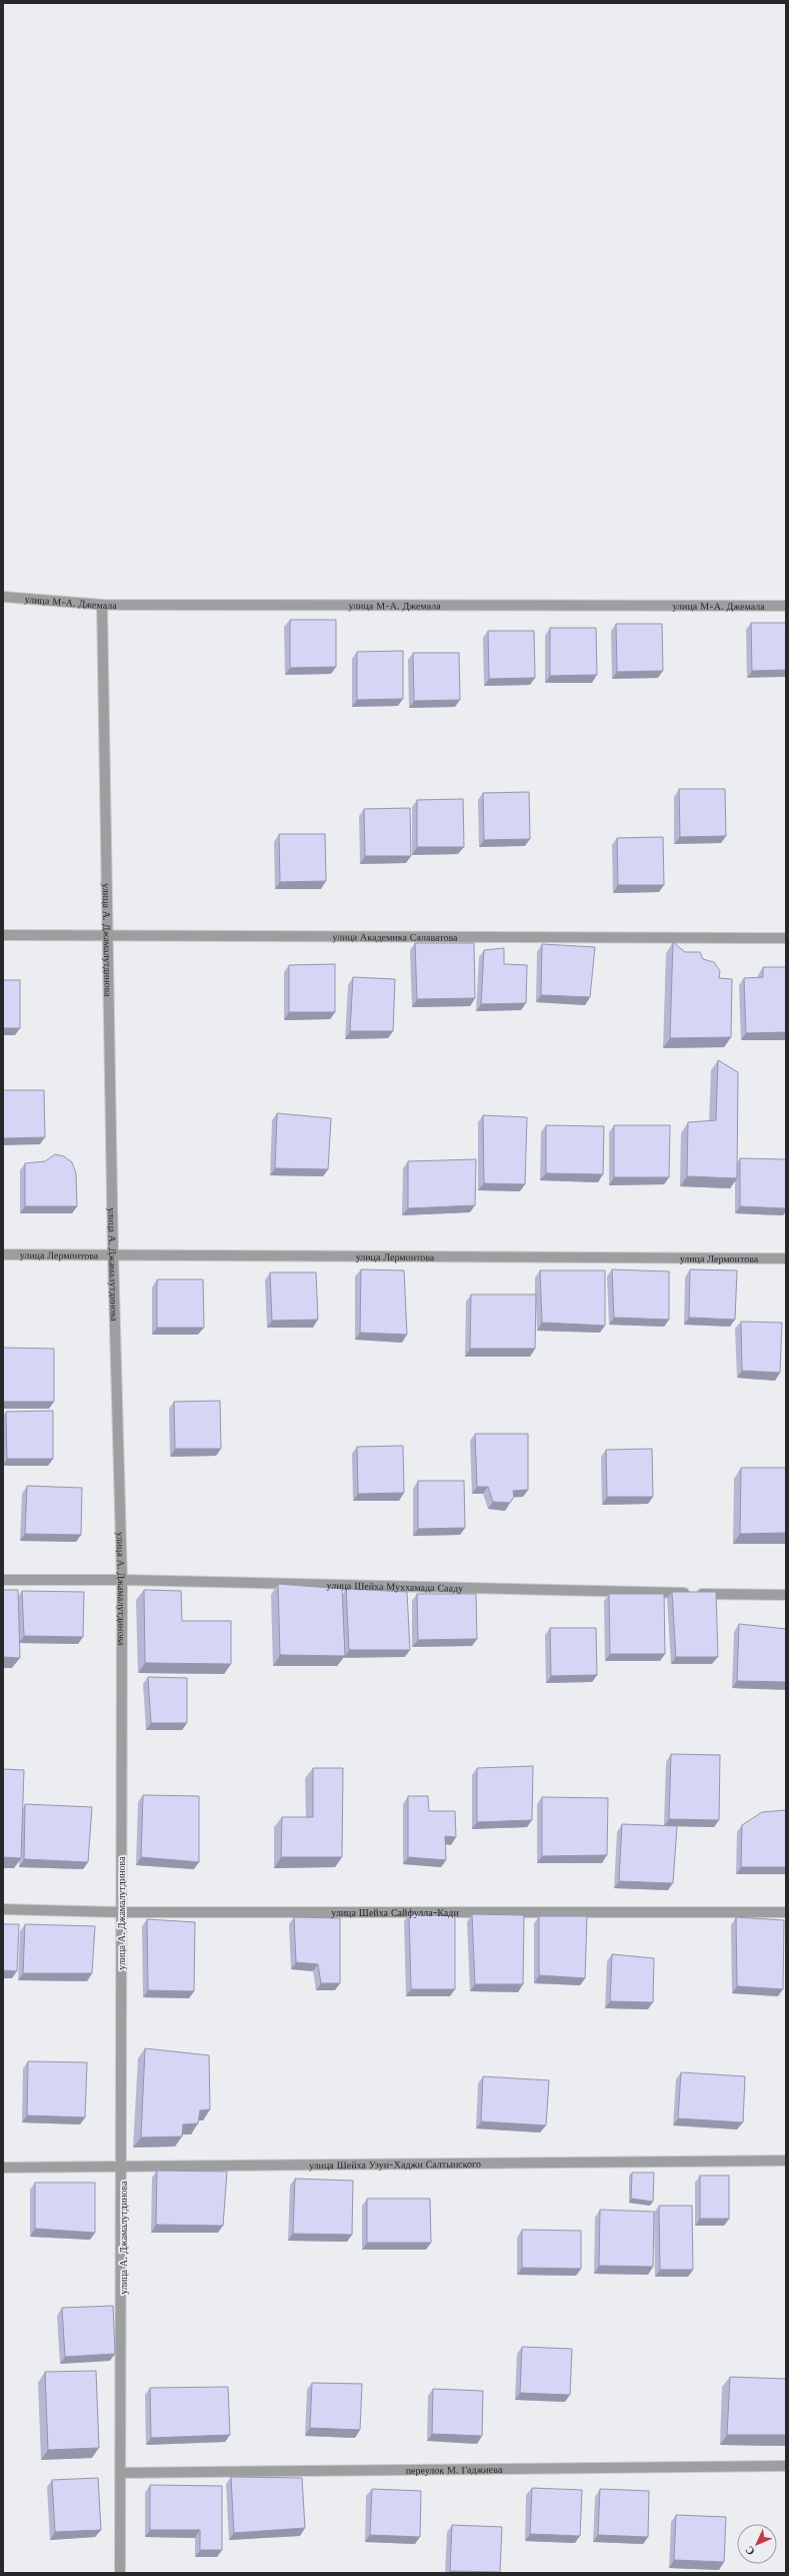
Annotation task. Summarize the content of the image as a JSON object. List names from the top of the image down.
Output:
{
  "streets": {
    "street": [
      "улица М-А. Джемала",
      "улица Академика Салаватова",
      "улица А. Джамалутдинова",
      "улица Лермонтова",
      "улица Шейха Муххамада Сааду",
      "улица Шейха Сайфулла-Кади",
      "улица Шейха Узун-Хаджи Салтынского",
      "переулок М. Гаджиева"
    ]
  },
  "crossings": [
    ["улица М-А. Джемала", "улица А. Джамалутдинова"],
    ["улица Академика Салаватова", "улица А. Джамалутдинова"],
    ["улица А. Джамалутдинова", "улица Лермонтова"],
    ["улица А. Джамалутдинова", "улица Шейха Муххамада Сааду"],
    ["улица А. Джамалутдинова", "улица Шейха Сайфулла-Кади"],
    ["улица А. Джамалутдинова", "улица Шейха Узун-Хаджи Салтынского"],
    ["улица А. Джамалутдинова", "переулок М. Гаджиева"]
  ],
  "north": "bottom left"
}
